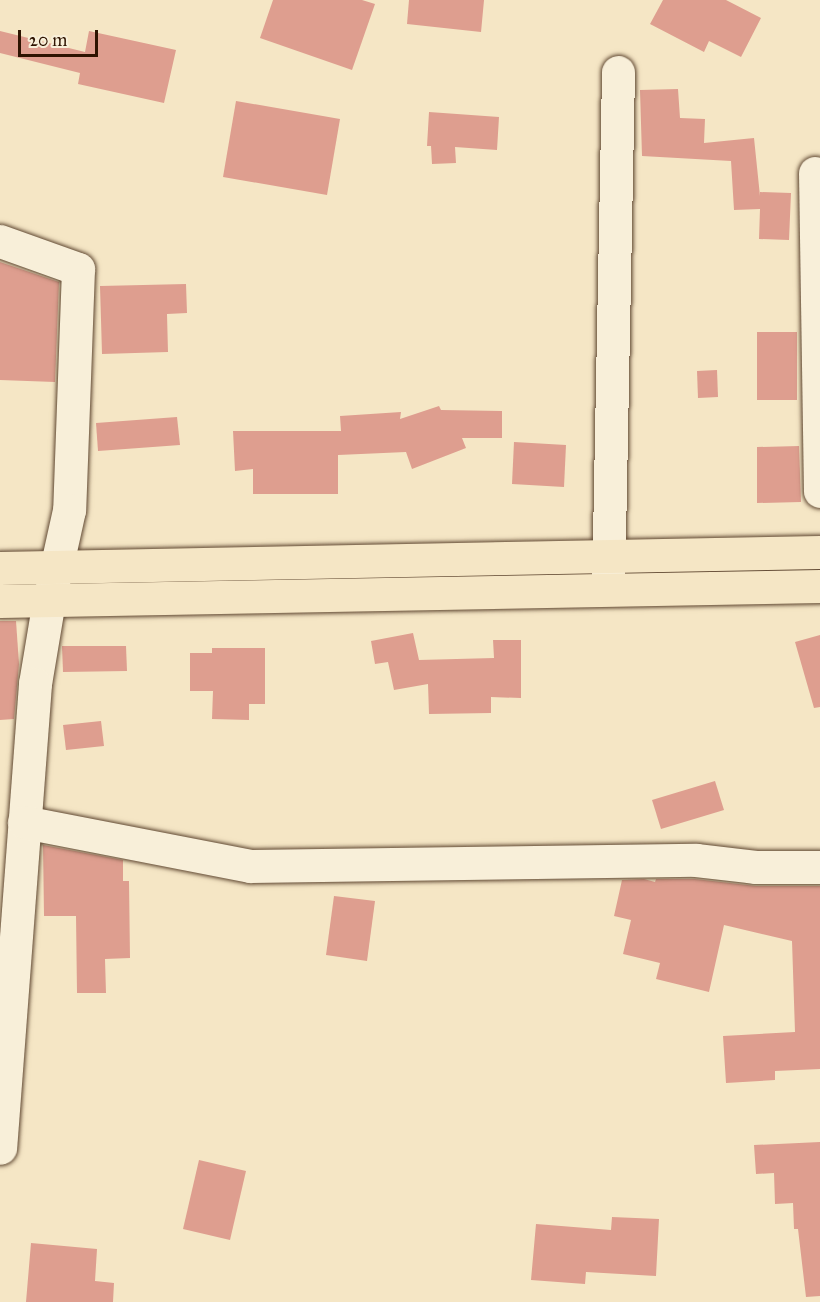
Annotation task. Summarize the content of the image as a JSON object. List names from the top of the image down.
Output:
{
  "scale_bar": "20 m"
}
